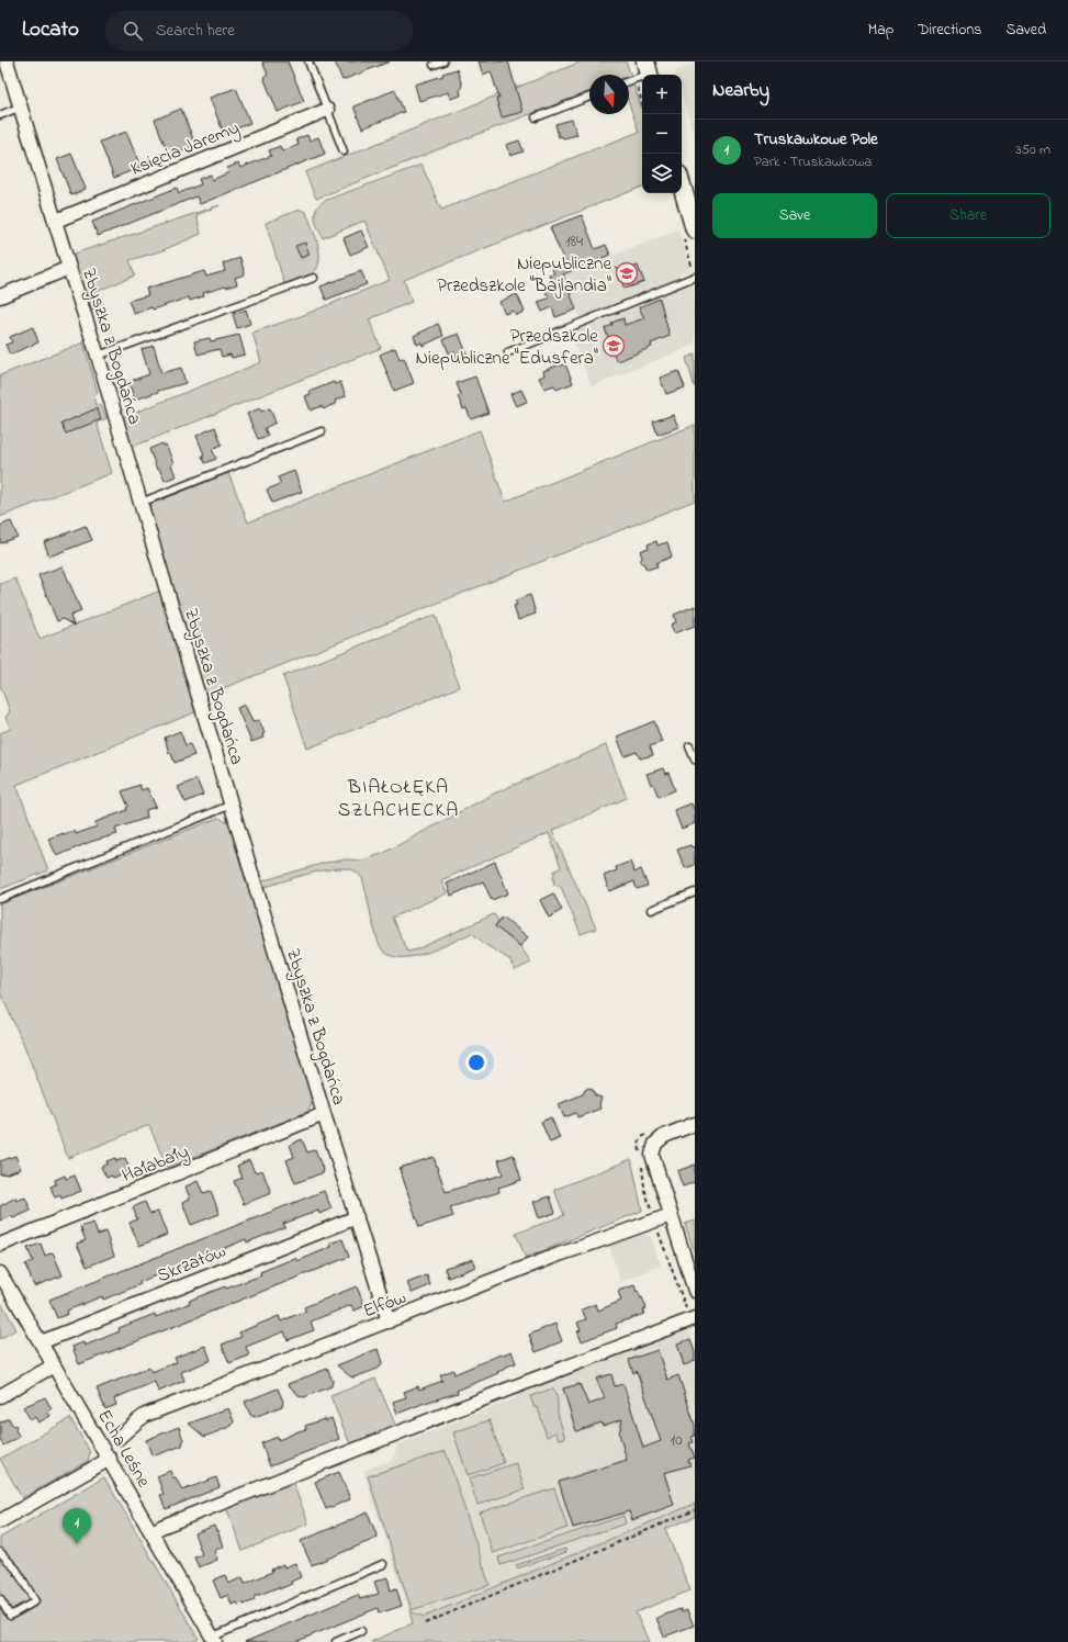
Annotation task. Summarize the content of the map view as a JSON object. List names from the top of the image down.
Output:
{
  "streets": {
    "street": [
      "Księcia Jaremy",
      "Zbyszka z Bogdańca",
      "Hałabały",
      "Skrzatów",
      "Elfów",
      "Echa Leśne"
    ]
  },
  "crossings": [
    ["Księcia Jaremy", "Zbyszka z Bogdańca"],
    ["Zbyszka z Bogdańca", "Hałabały"],
    ["Zbyszka z Bogdańca", "Skrzatów"],
    ["Zbyszka z Bogdańca", "Elfów"],
    ["Skrzatów", "Echa Leśne"]
  ],
  "districts": ["BIAŁOŁĘKA SZLACHECKA"],
  "places": {
    "school or university": ["Niepubliczne Przedszkole \"Bajlandia\"", "Przedszkole Niepubliczne \"Edusfera\""]
  },
  "house_numbers": ["184", "10"],
  "north": "bottom",
  "page": {
    "header": "Locato",
    "search": "Search here",
    "nav": ["Map", "Directions", "Saved"],
    "heading": "Nearby",
    "map_buttons": ["+", "−"],
    "list": [
      {
        "mark": "1",
        "name": "Truskawkowe Pole",
        "note": "Park · Truskawkowa",
        "value": "350 m"
      }
    ],
    "buttons": ["Save", "Share"],
    "pins": "1"
  }
}
